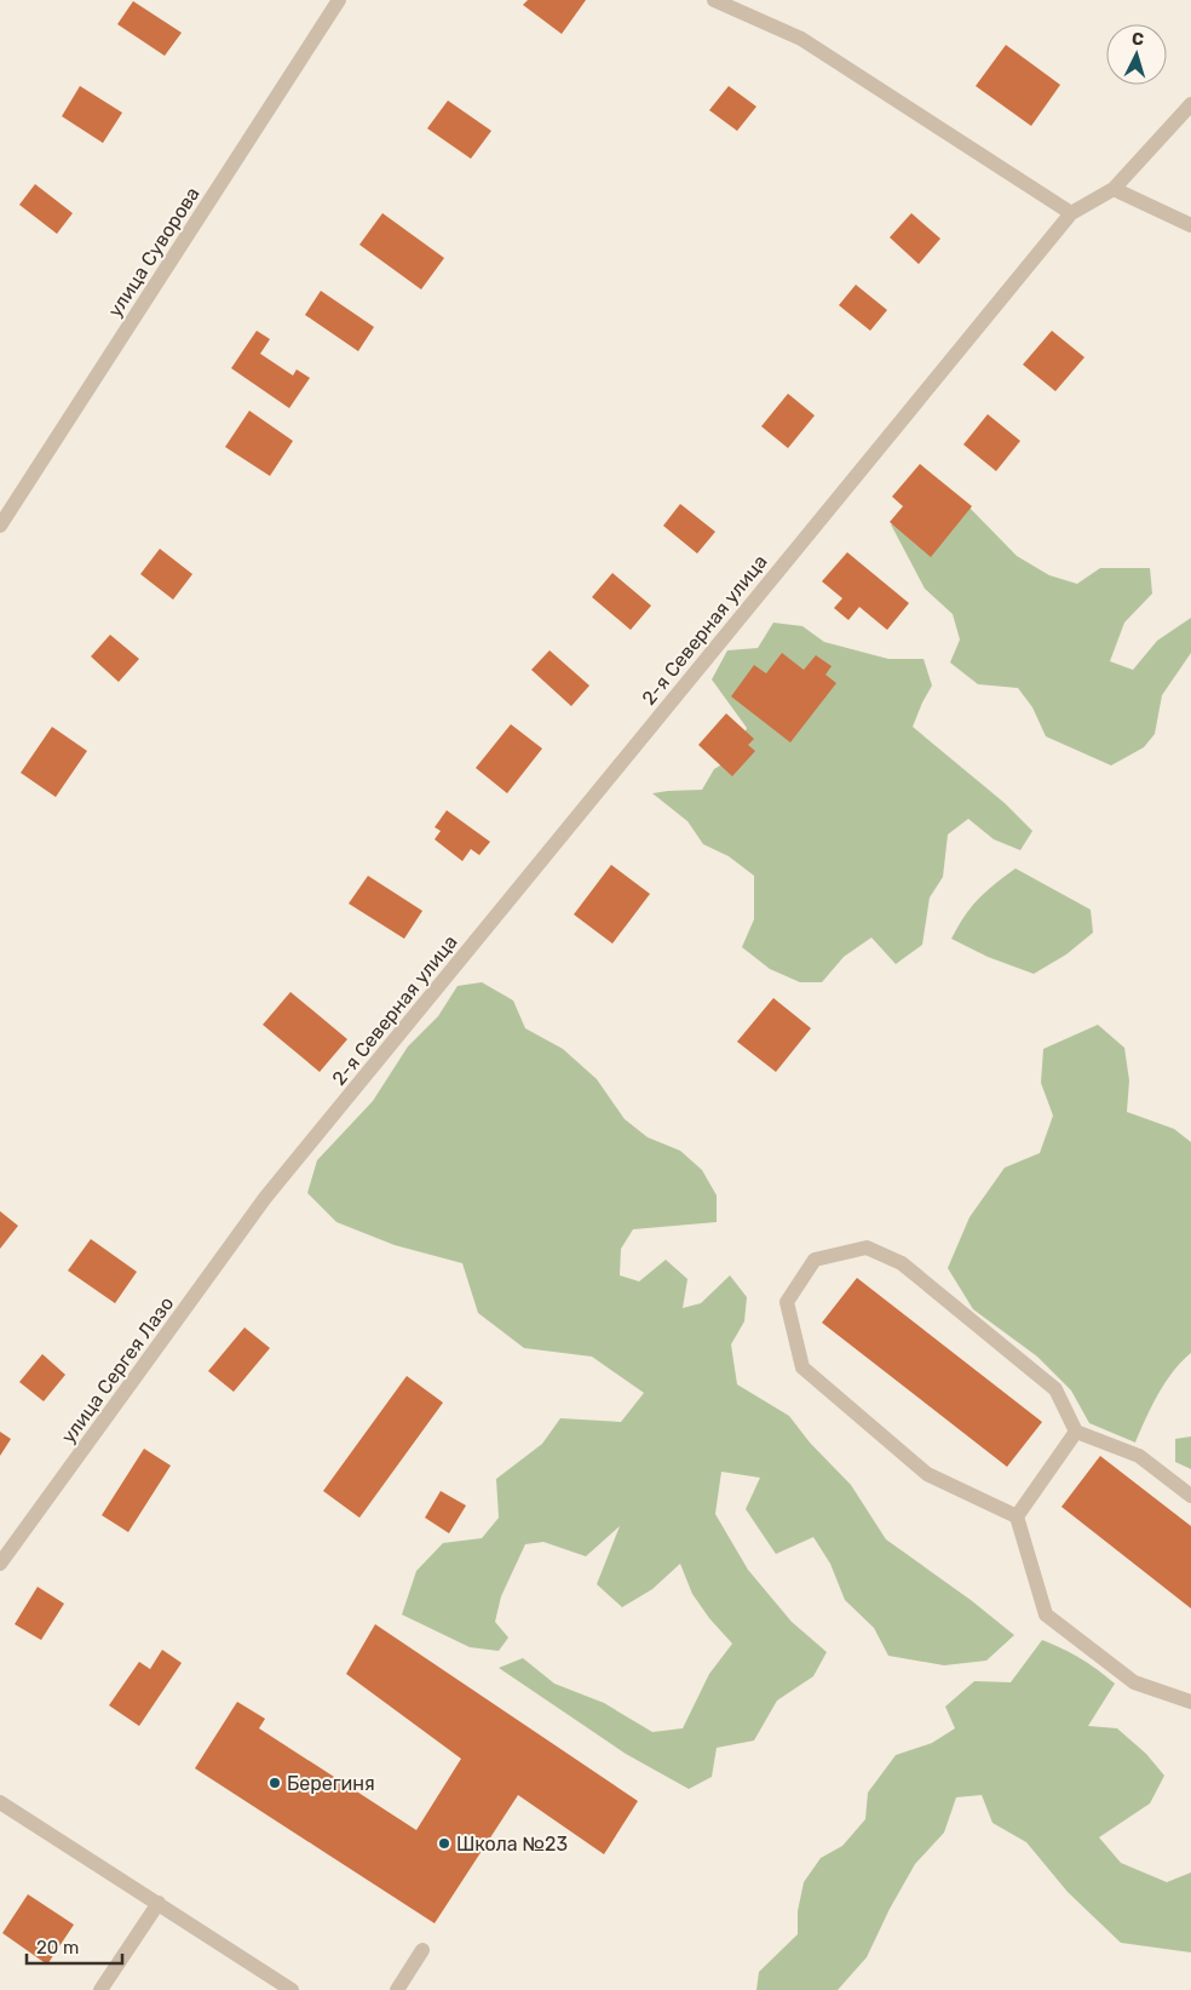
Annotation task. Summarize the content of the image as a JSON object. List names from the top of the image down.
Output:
{
  "streets": {
    "street": ["улица Суворова", "2-я Северная улица", "улица Сергея Лазо"]
  },
  "crossings": [
    ["2-я Северная улица", "улица Сергея Лазо"]
  ],
  "places": ["Берегиня", "Школа №23"],
  "scale_bar": "20 m",
  "north": "top"
}
